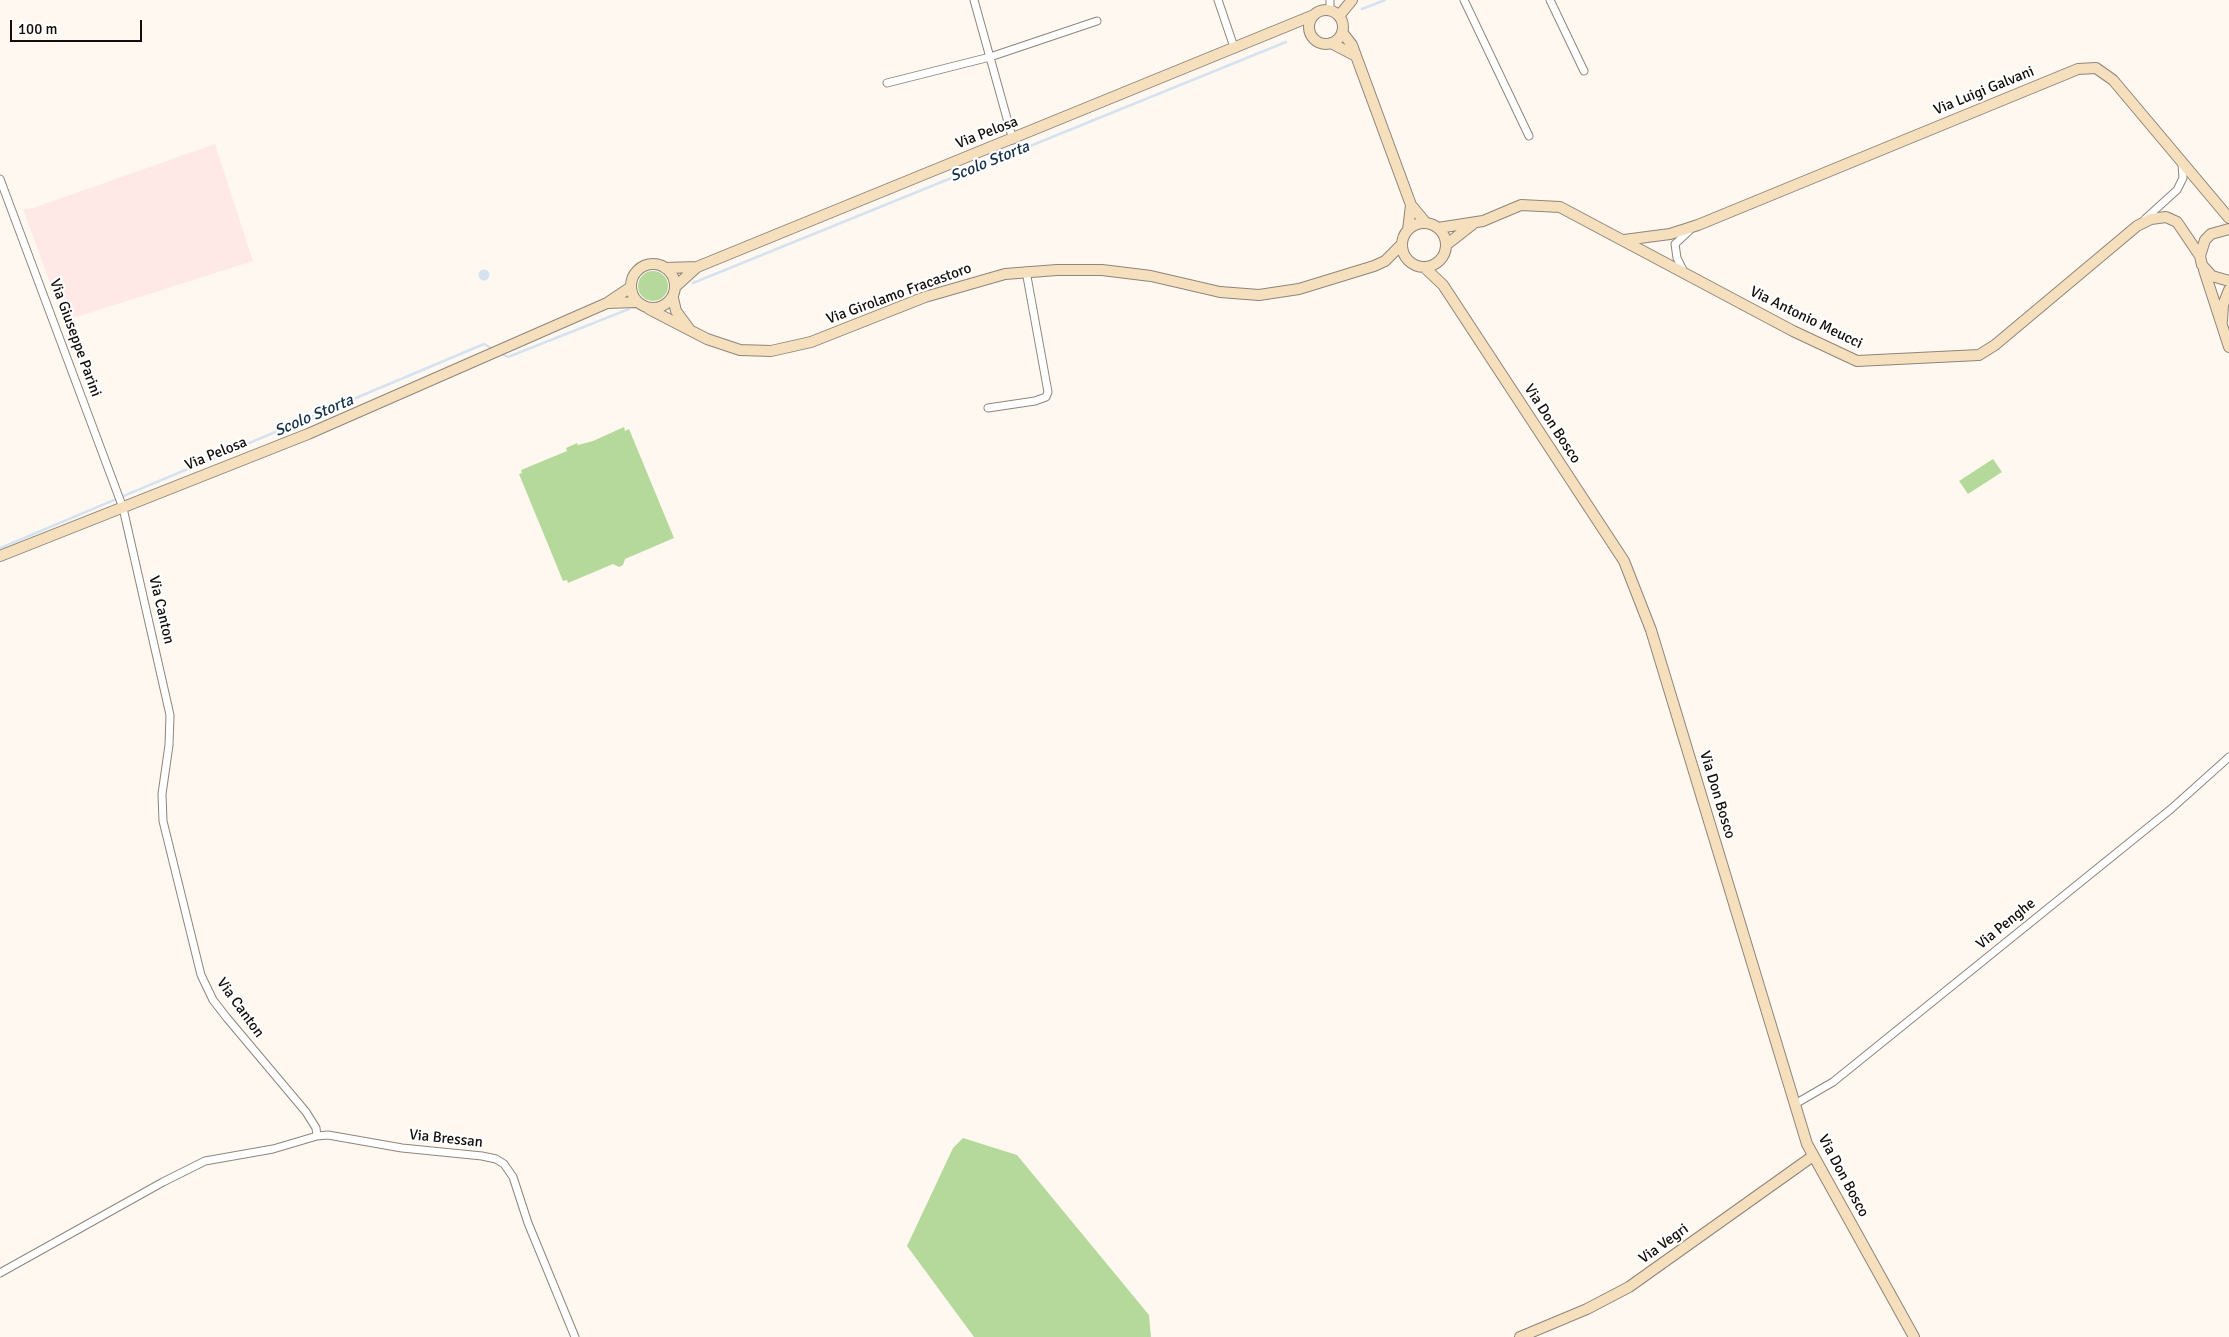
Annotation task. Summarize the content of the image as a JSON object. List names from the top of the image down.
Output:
{
  "streets": {
    "main road": [
      "Via Luigi Galvani",
      "Via Pelosa",
      "Via Girolamo Fracastoro",
      "Via Antonio Meucci",
      "Via Don Bosco",
      "Via Vegri"
    ],
    "street": [
      "Via Giuseppe Parini",
      "Via Canton",
      "Via Penghe",
      "Via Bressan"
    ]
  },
  "crossings": [
    ["Via Luigi Galvani", "Via Antonio Meucci"],
    ["Via Pelosa", "Via Girolamo Fracastoro"],
    ["Via Pelosa", "Via Giuseppe Parini"],
    ["Via Pelosa", "Via Canton"],
    ["Via Girolamo Fracastoro", "Via Antonio Meucci"],
    ["Via Girolamo Fracastoro", "Via Don Bosco"],
    ["Via Antonio Meucci", "Via Don Bosco"],
    ["Via Giuseppe Parini", "Via Canton"],
    ["Via Don Bosco", "Via Penghe"],
    ["Via Don Bosco", "Via Vegri"],
    ["Via Canton", "Via Bressan"]
  ],
  "water": ["Scolo Storta"],
  "scale_bar": "100 m"
}
